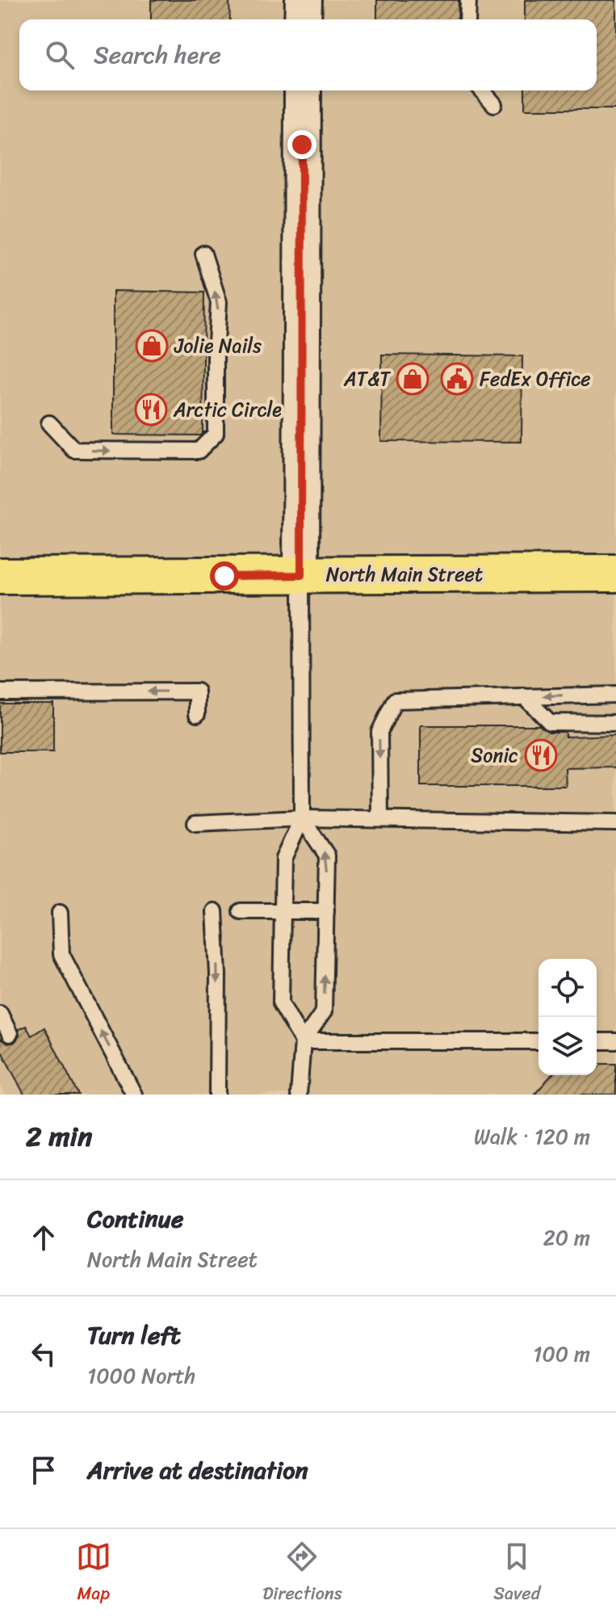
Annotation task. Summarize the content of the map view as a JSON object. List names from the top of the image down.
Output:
{
  "streets": {
    "main road": ["North Main Street"]
  },
  "places": {
    "shop": ["Jolie Nails", "AT&T"],
    "public building": ["FedEx Office"],
    "restaurant": ["Arctic Circle", "Sonic"]
  },
  "page": {
    "search": "Search here",
    "heading": ["2 min", "Walk · 120 m"],
    "list": [
      ["Continue", "North Main Street", "20 m"],
      ["Turn left", "1000 North", "100 m"],
      "Arrive at destination"
    ],
    "nav": ["Map", "Directions", "Saved"]
  }
}
